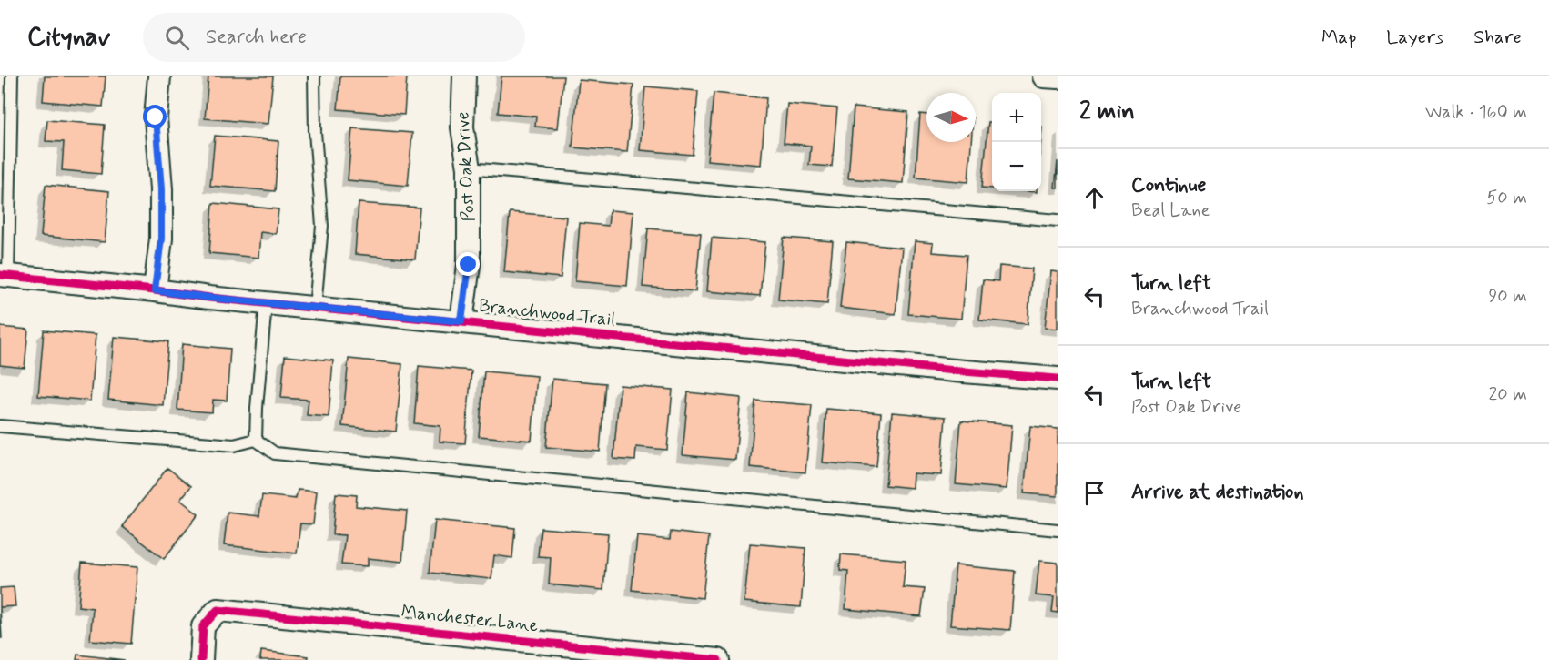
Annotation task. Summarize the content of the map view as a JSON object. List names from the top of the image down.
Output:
{
  "streets": {
    "street": ["Post Oak Drive", "Branchwood Trail", "Manchester Lane"]
  },
  "crossings": [
    ["Post Oak Drive", "Branchwood Trail"]
  ],
  "north": "right",
  "page": {
    "header": "Citynav",
    "search": "Search here",
    "nav": ["Map", "Layers", "Share"],
    "heading": ["2 min", "Walk · 160 m"],
    "map_buttons": ["+", "−"],
    "list": [
      ["Continue", "Beal Lane", "50 m"],
      ["Turn left", "Branchwood Trail", "90 m"],
      ["Turn left", "Post Oak Drive", "20 m"],
      "Arrive at destination"
    ]
  }
}
